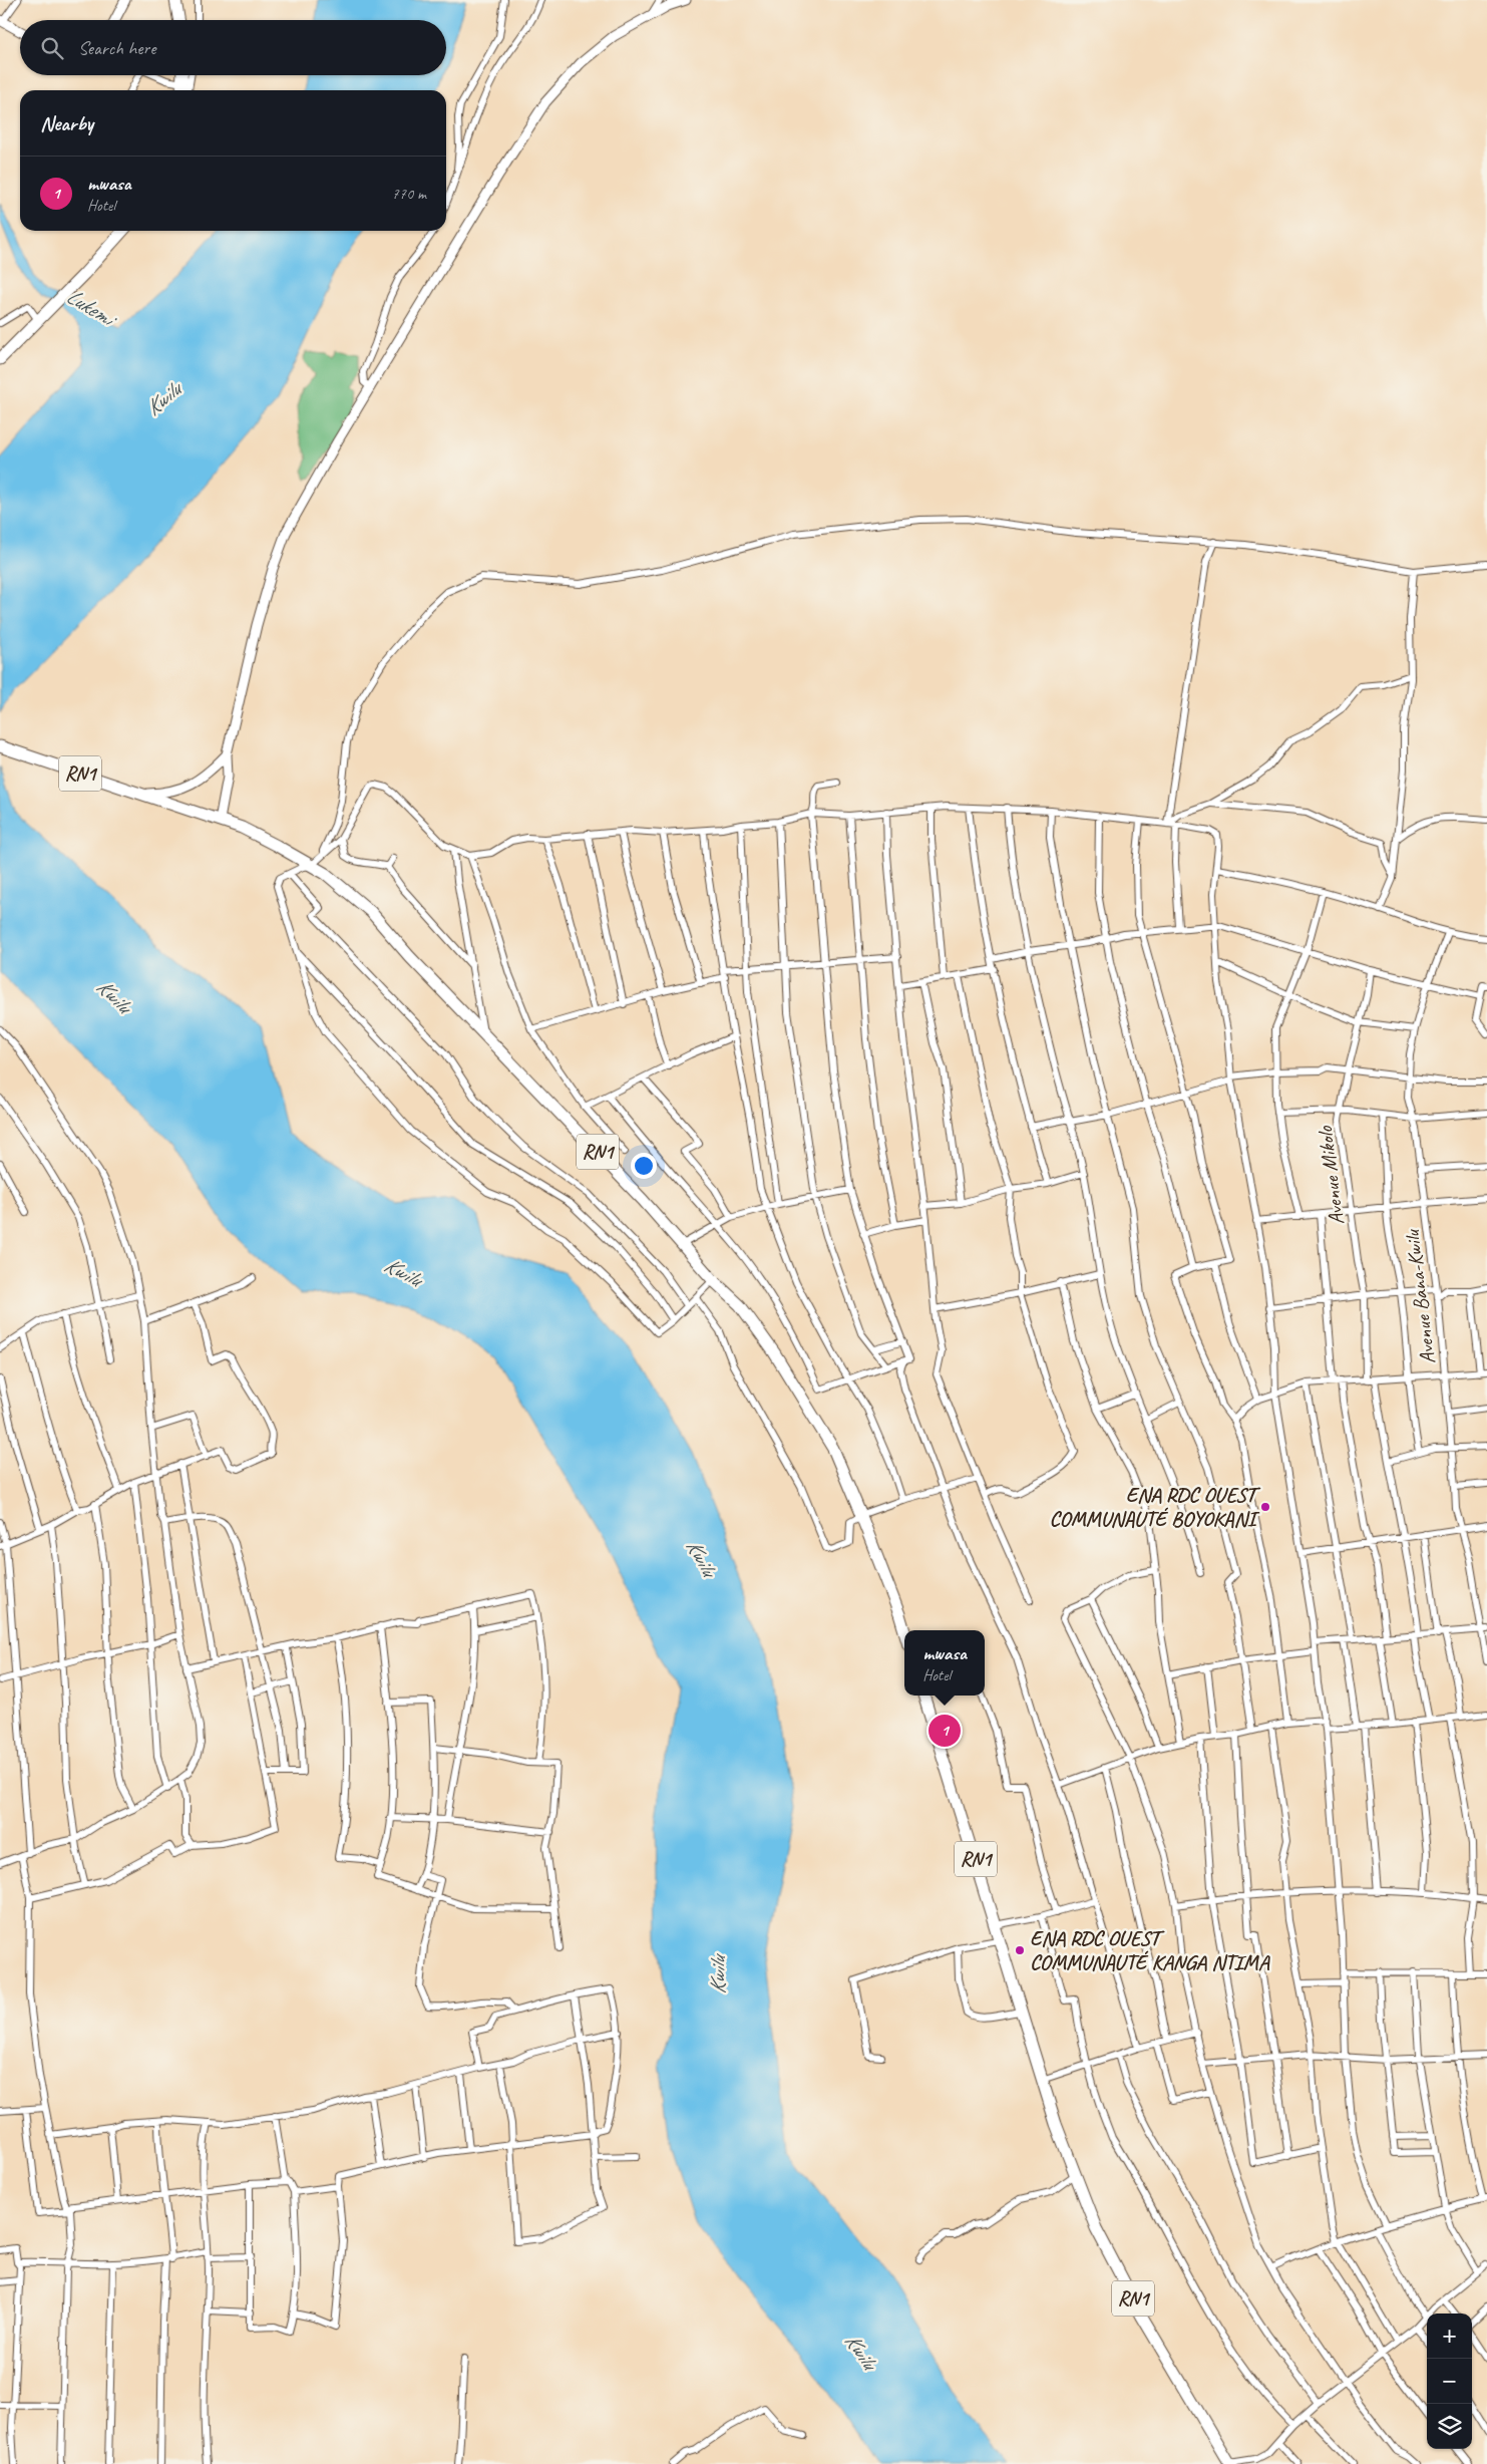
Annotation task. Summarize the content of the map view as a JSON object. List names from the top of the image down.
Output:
{
  "streets": {
    "highway": ["RN1"],
    "street": ["Avenue Mikolo", "Avenue Bana-Kwilu"]
  },
  "water": ["Lukemi", "Kwilu"],
  "places": ["ENA RDC OUEST COMMUNAUTÉ BOYOKANI", "ENA RDC OUEST COMMUNAUTÉ KANGA NTIMA"],
  "page": {
    "search": "Search here",
    "heading": "Nearby",
    "list": [
      {
        "mark": "1",
        "name": "mwasa",
        "note": "Hotel",
        "value": "770 m"
      }
    ],
    "popup": ["mwasa", "Hotel"],
    "pins": "1",
    "map_buttons": ["+", "−"]
  }
}
